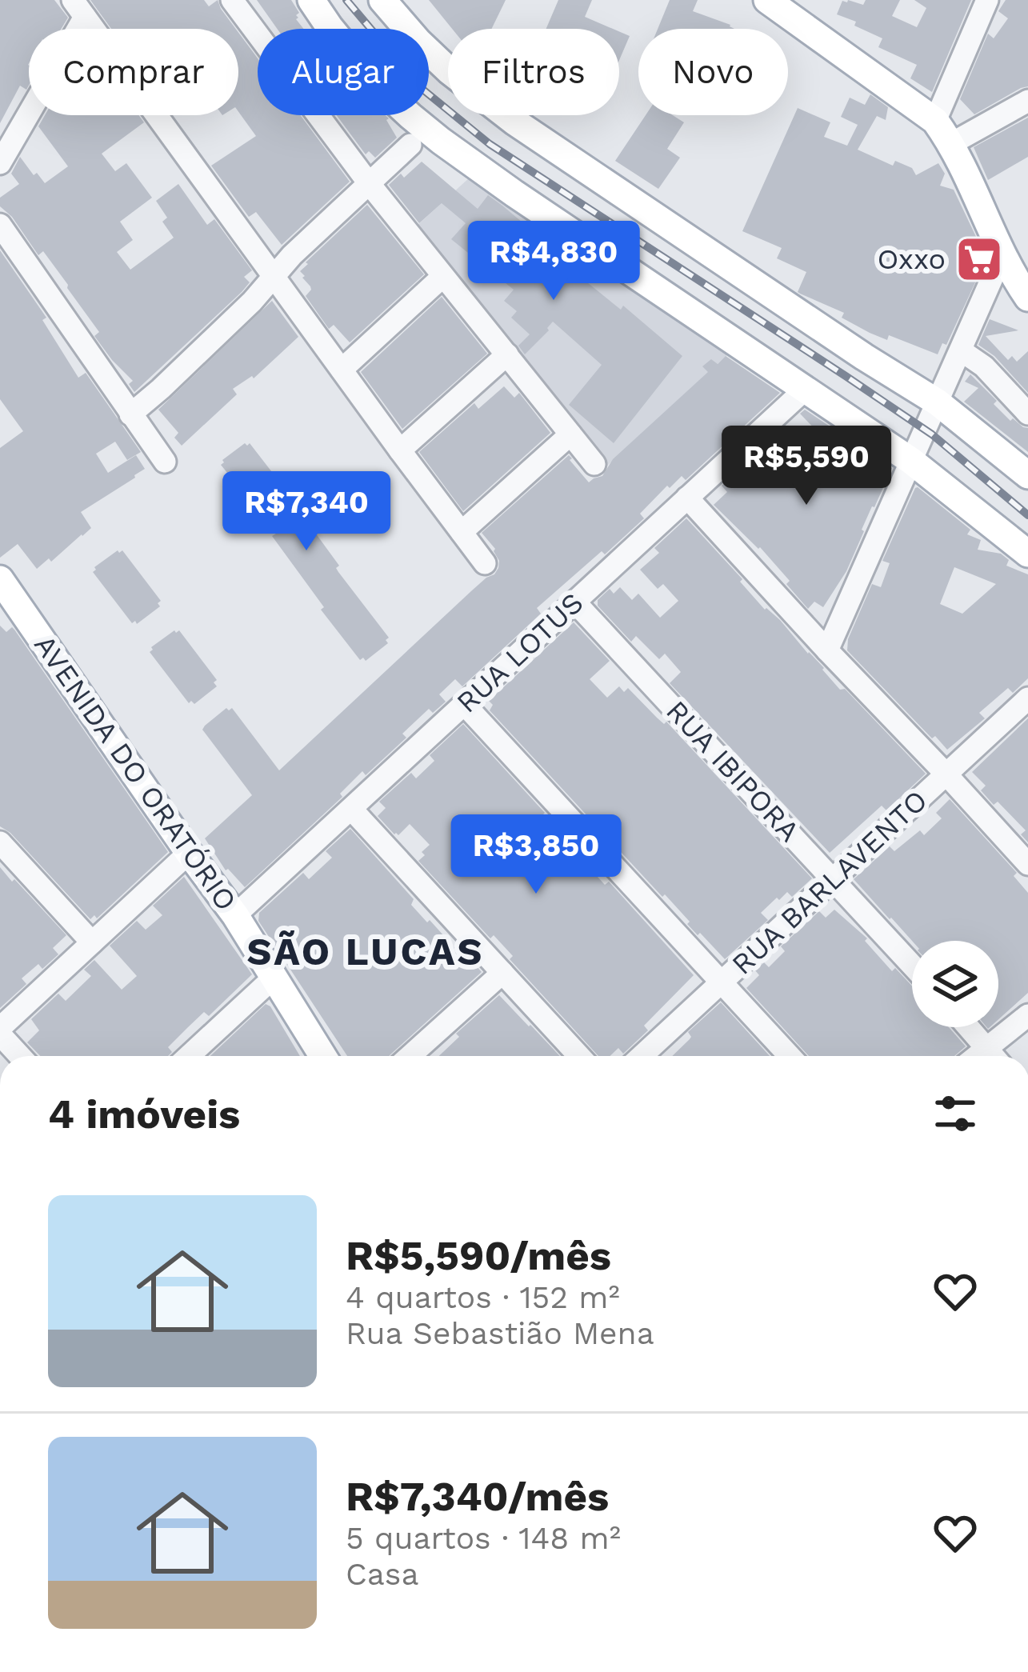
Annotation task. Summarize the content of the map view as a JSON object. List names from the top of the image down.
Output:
{
  "streets": {
    "main road": ["AVENIDA DO ORATÓRIO"],
    "street": ["RUA LOTUS", "RUA IBIPORA", "RUA BARLAVENTO"]
  },
  "crossings": [
    ["RUA LOTUS", "RUA IBIPORA"],
    ["RUA LOTUS", "AVENIDA DO ORATÓRIO"],
    ["RUA IBIPORA", "RUA BARLAVENTO"]
  ],
  "districts": ["SÃO LUCAS"],
  "places": {
    "supermarket": ["Oxxo"]
  },
  "page": {
    "chip": [
      "Comprar",
      "Alugar",
      "Filtros",
      "Novo"
    ],
    "price": [
      "R$4,830",
      "R$5,590",
      "R$7,340",
      "R$3,850"
    ],
    "heading": "4 imóveis",
    "list": [
      {
        "name": "R$5,590/mês",
        "note": "4 quartos · 152 m² · Rua Sebastião Mena"
      },
      {
        "name": "R$7,340/mês",
        "note": "5 quartos · 148 m² · Casa"
      }
    ]
  }
}
